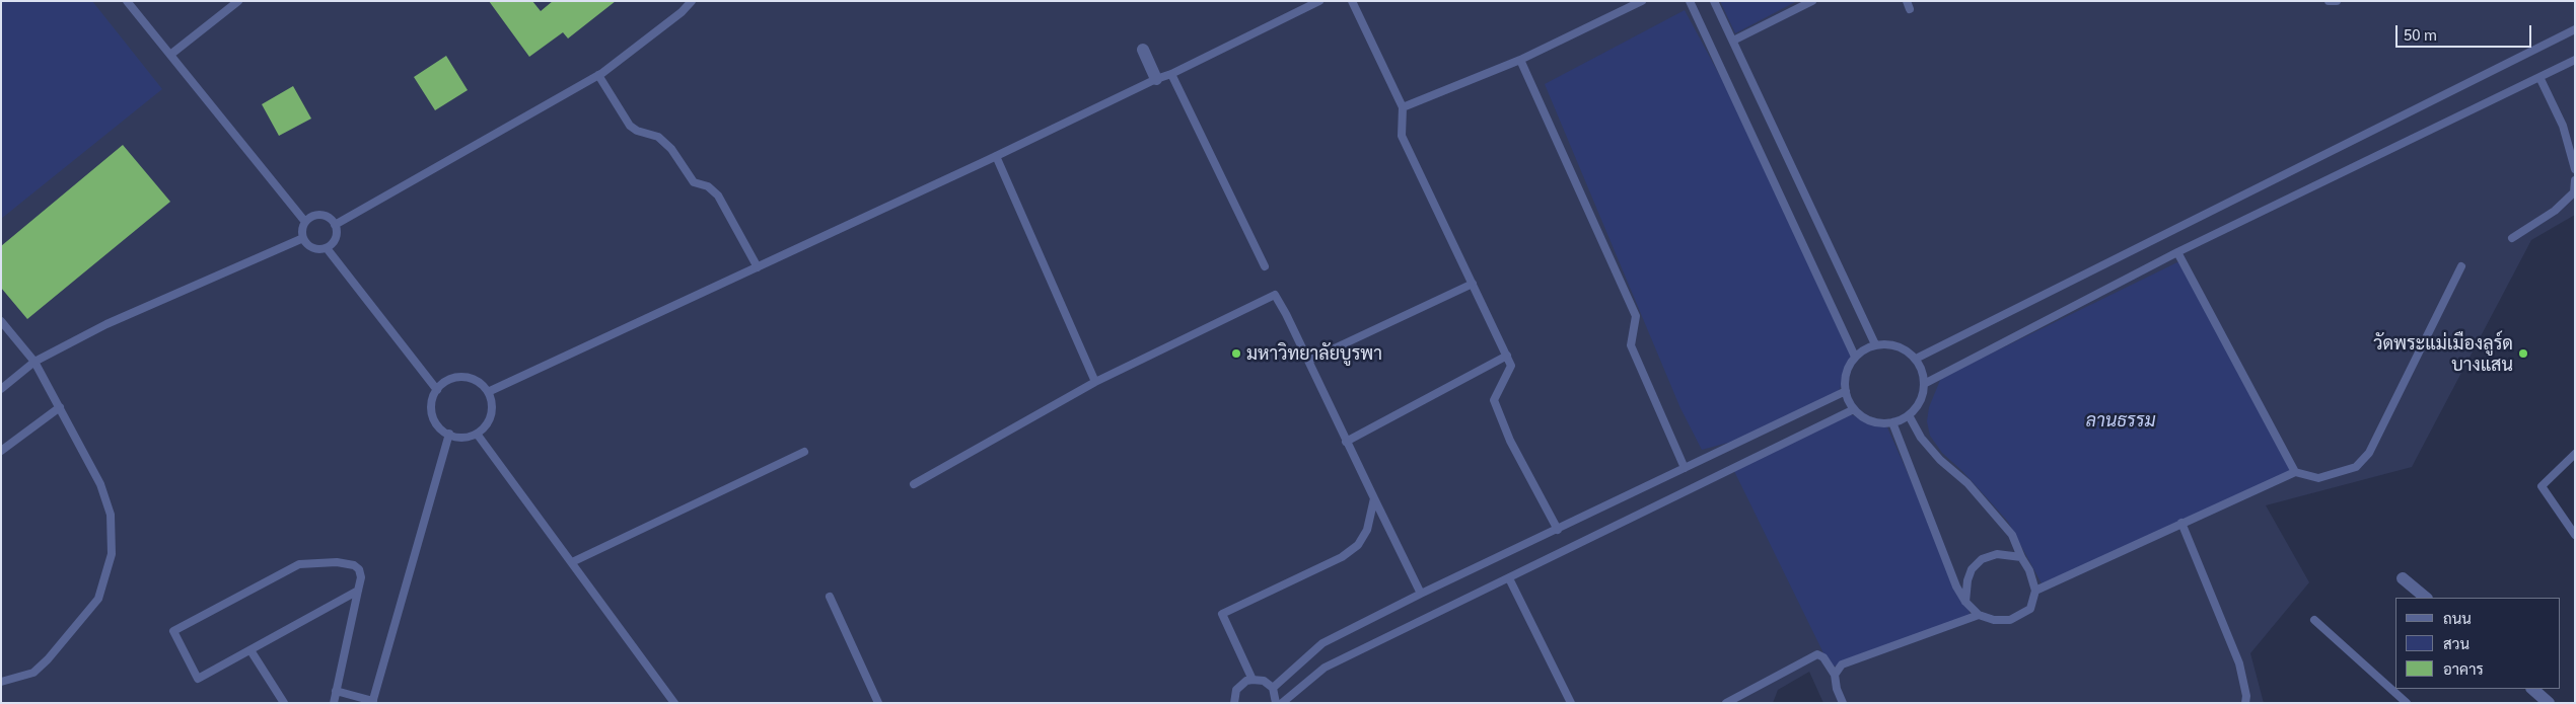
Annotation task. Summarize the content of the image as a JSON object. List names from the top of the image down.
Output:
{
  "parks": ["ลานธรรม"],
  "places": ["มหาวิทยาลัยบูรพา", "วัดพระแม่เมืองลูร์ด บางแสน"],
  "legend": ["ถนน", "สวน", "อาคาร"],
  "scale_bar": "50 m"
}
